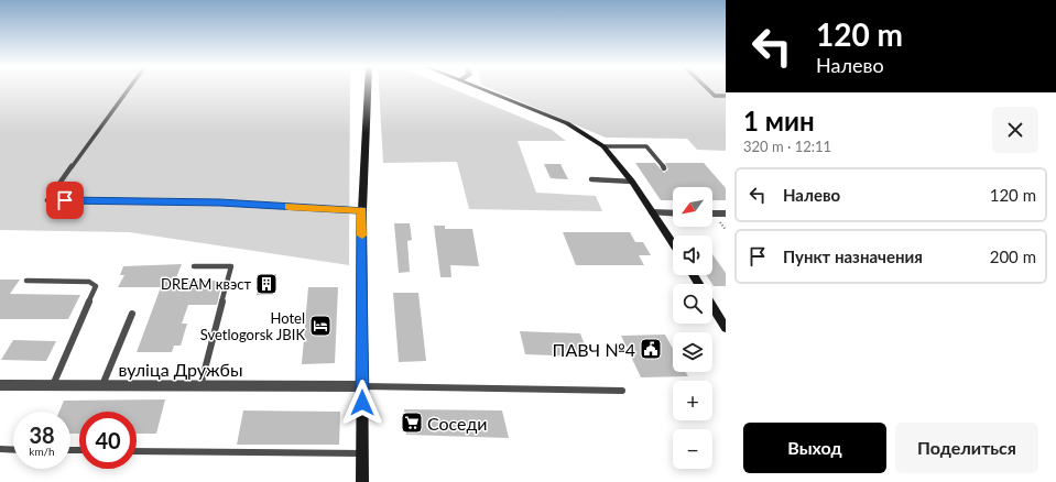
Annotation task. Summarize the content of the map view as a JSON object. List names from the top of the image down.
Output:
{
  "streets": {
    "street": ["вуліца Дружбы"]
  },
  "places": {
    "building": ["DREAM квэст"],
    "hotel": ["Hotel Svetlogorsk JBIK"],
    "public building": ["ПАВЧ №4"],
    "supermarket": ["Соседи"]
  },
  "north": "bottom left",
  "page": {
    "turn": ["120 m", "Налево"],
    "heading": ["1 мин", "320 m · 12:11"],
    "list": [
      {
        "name": "Налево",
        "value": "120 m"
      },
      {
        "name": "Пункт назначения",
        "value": "200 m"
      }
    ],
    "map_buttons": ["+", "−"],
    "speed": "38 km/h",
    "limit": "40",
    "buttons": ["Выход", "Поделиться"]
  }
}
